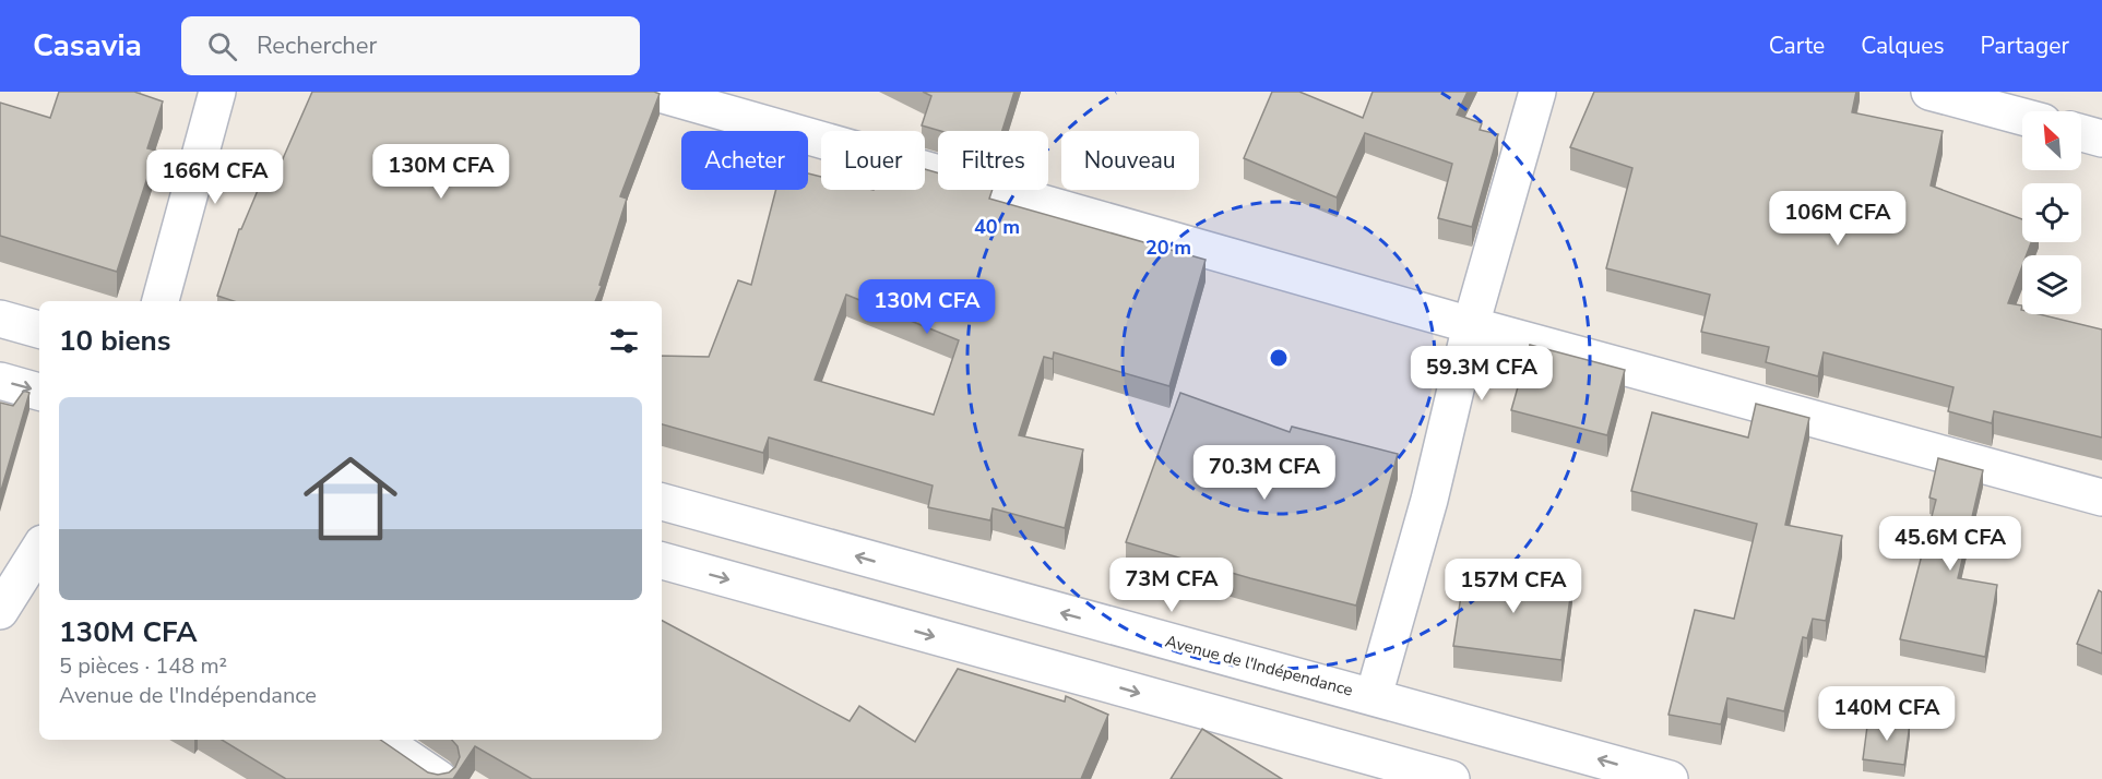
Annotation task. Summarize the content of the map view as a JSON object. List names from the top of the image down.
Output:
{
  "streets": {
    "street": ["Avenue de l'Indépendance"]
  },
  "north": "top left",
  "page": {
    "header": "Casavia",
    "search": "Rechercher",
    "nav": ["Carte", "Calques", "Partager"],
    "chip": [
      "Acheter",
      "Louer",
      "Filtres",
      "Nouveau"
    ],
    "price": [
      "130M CFA",
      "166M CFA",
      "106M CFA",
      "130M CFA",
      "59.3M CFA",
      "70.3M CFA",
      "45.6M CFA",
      "73M CFA",
      "157M CFA",
      "140M CFA"
    ],
    "heading": "10 biens",
    "list": [
      {
        "name": "130M CFA",
        "note": "5 pièces · 148 m² · Avenue de l'Indépendance"
      }
    ]
  },
  "rings": ["40 m", "20 m"]
}
